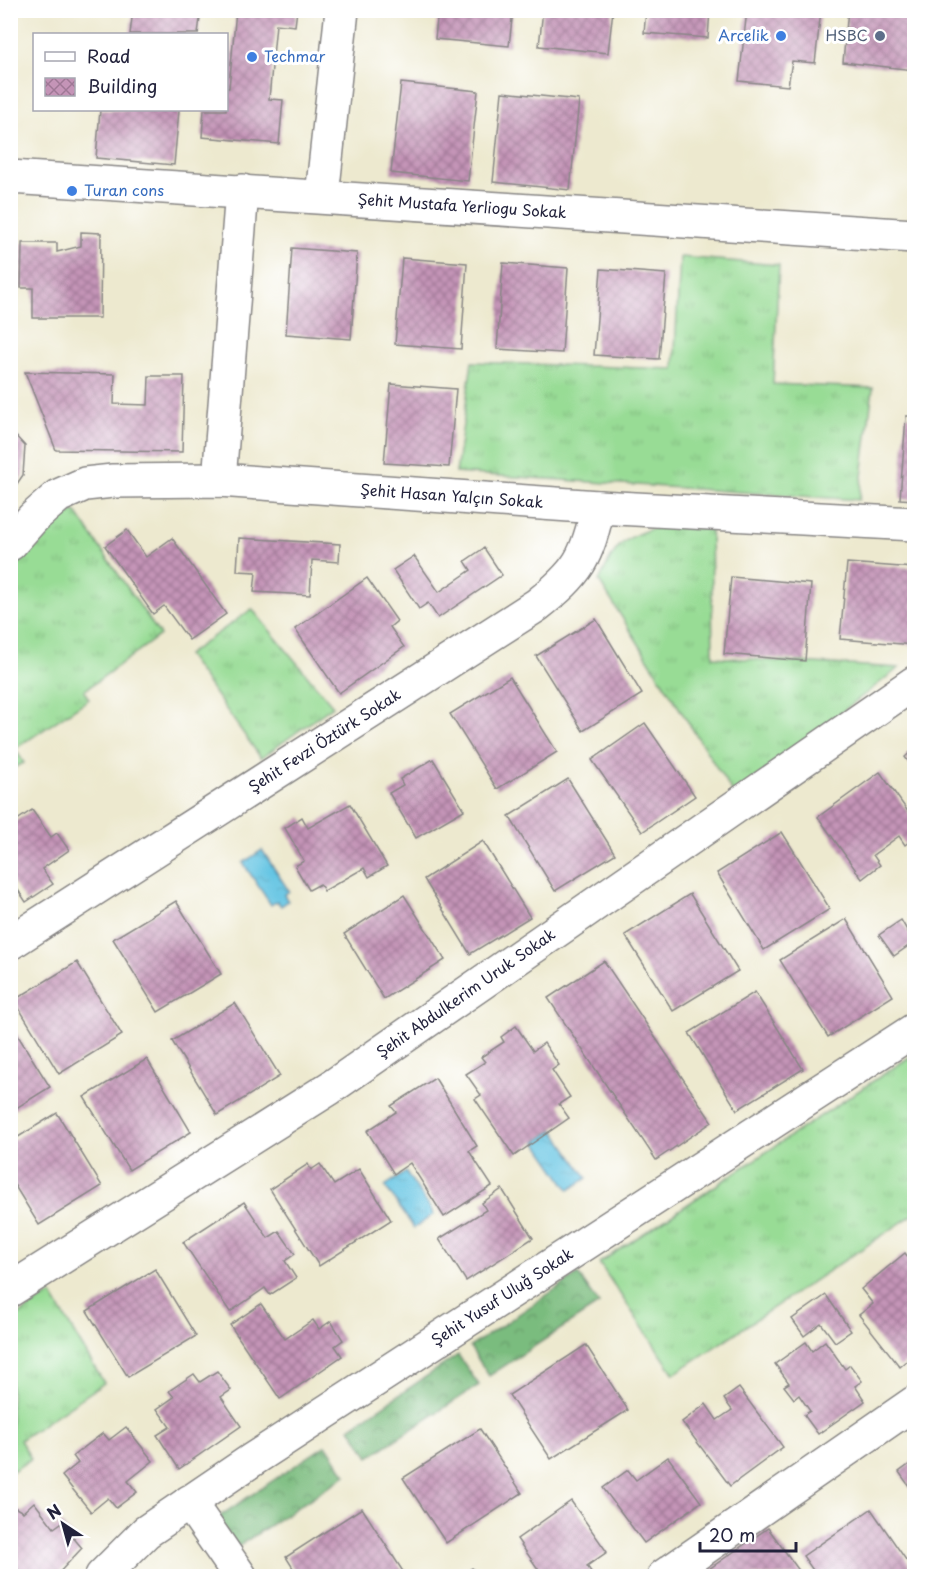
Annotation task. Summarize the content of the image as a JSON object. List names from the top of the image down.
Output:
{
  "streets": {
    "street": [
      "Şehit Mustafa Yerliogu Sokak",
      "Şehit Hasan Yalçın Sokak",
      "Şehit Fevzi Öztürk Sokak",
      "Şehit Abdulkerim Uruk Sokak",
      "Şehit Yusuf Uluğ Sokak"
    ]
  },
  "crossings": [
    ["Şehit Hasan Yalçın Sokak", "Şehit Fevzi Öztürk Sokak"]
  ],
  "places": [
    "Arcelik",
    "HSBC",
    "Techmar",
    "Turan cons"
  ],
  "legend": ["Road", "Building"],
  "scale_bar": "20 m",
  "north": "top left"
}
